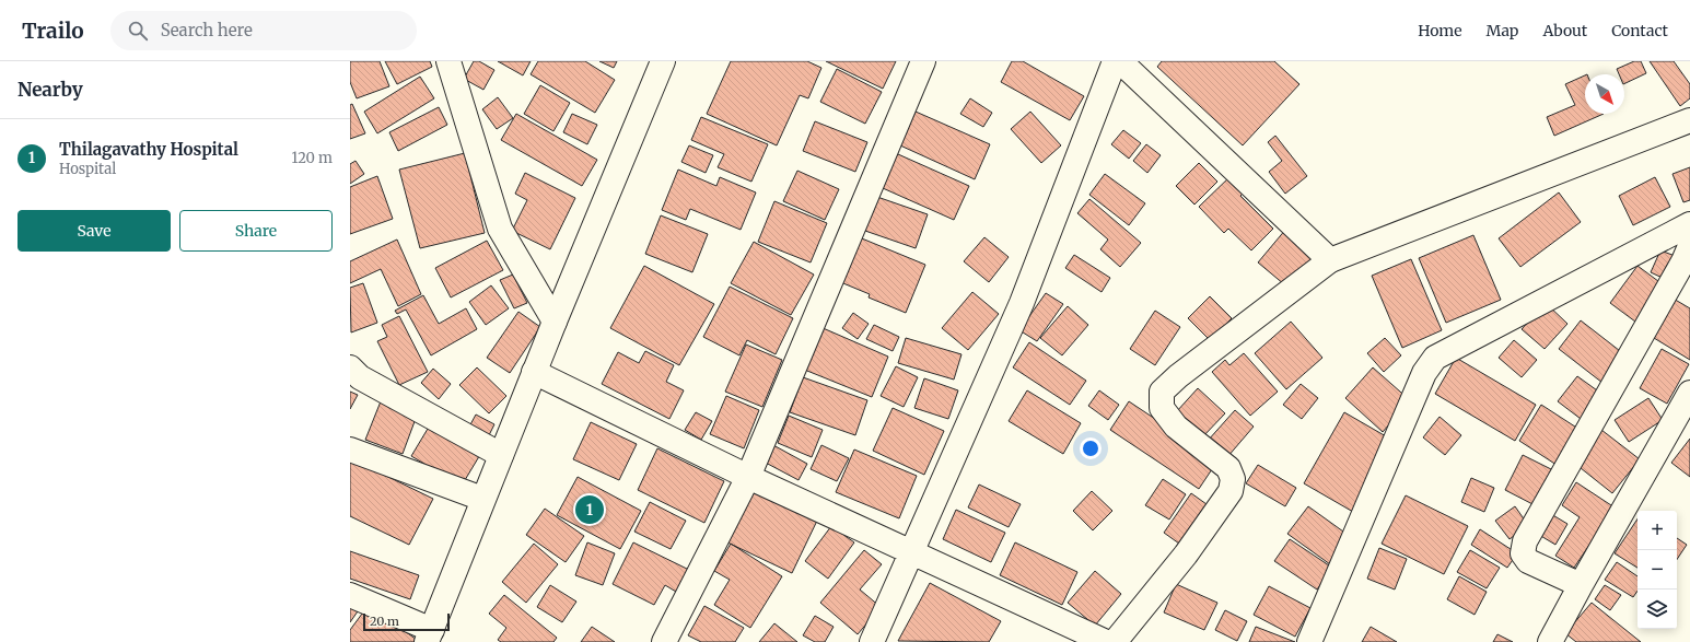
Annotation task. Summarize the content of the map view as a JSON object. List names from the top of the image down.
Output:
{
  "scale_bar": "20 m",
  "north": "bottom right",
  "page": {
    "header": "Trailo",
    "search": "Search here",
    "nav": [
      "Home",
      "Map",
      "About",
      "Contact"
    ],
    "heading": "Nearby",
    "list": [
      {
        "mark": "1",
        "name": "Thilagavathy Hospital",
        "note": "Hospital",
        "value": "120 m"
      }
    ],
    "buttons": ["Save", "Share"],
    "pins": "1",
    "map_buttons": ["+", "−"],
    "scale": "20 m"
  }
}
